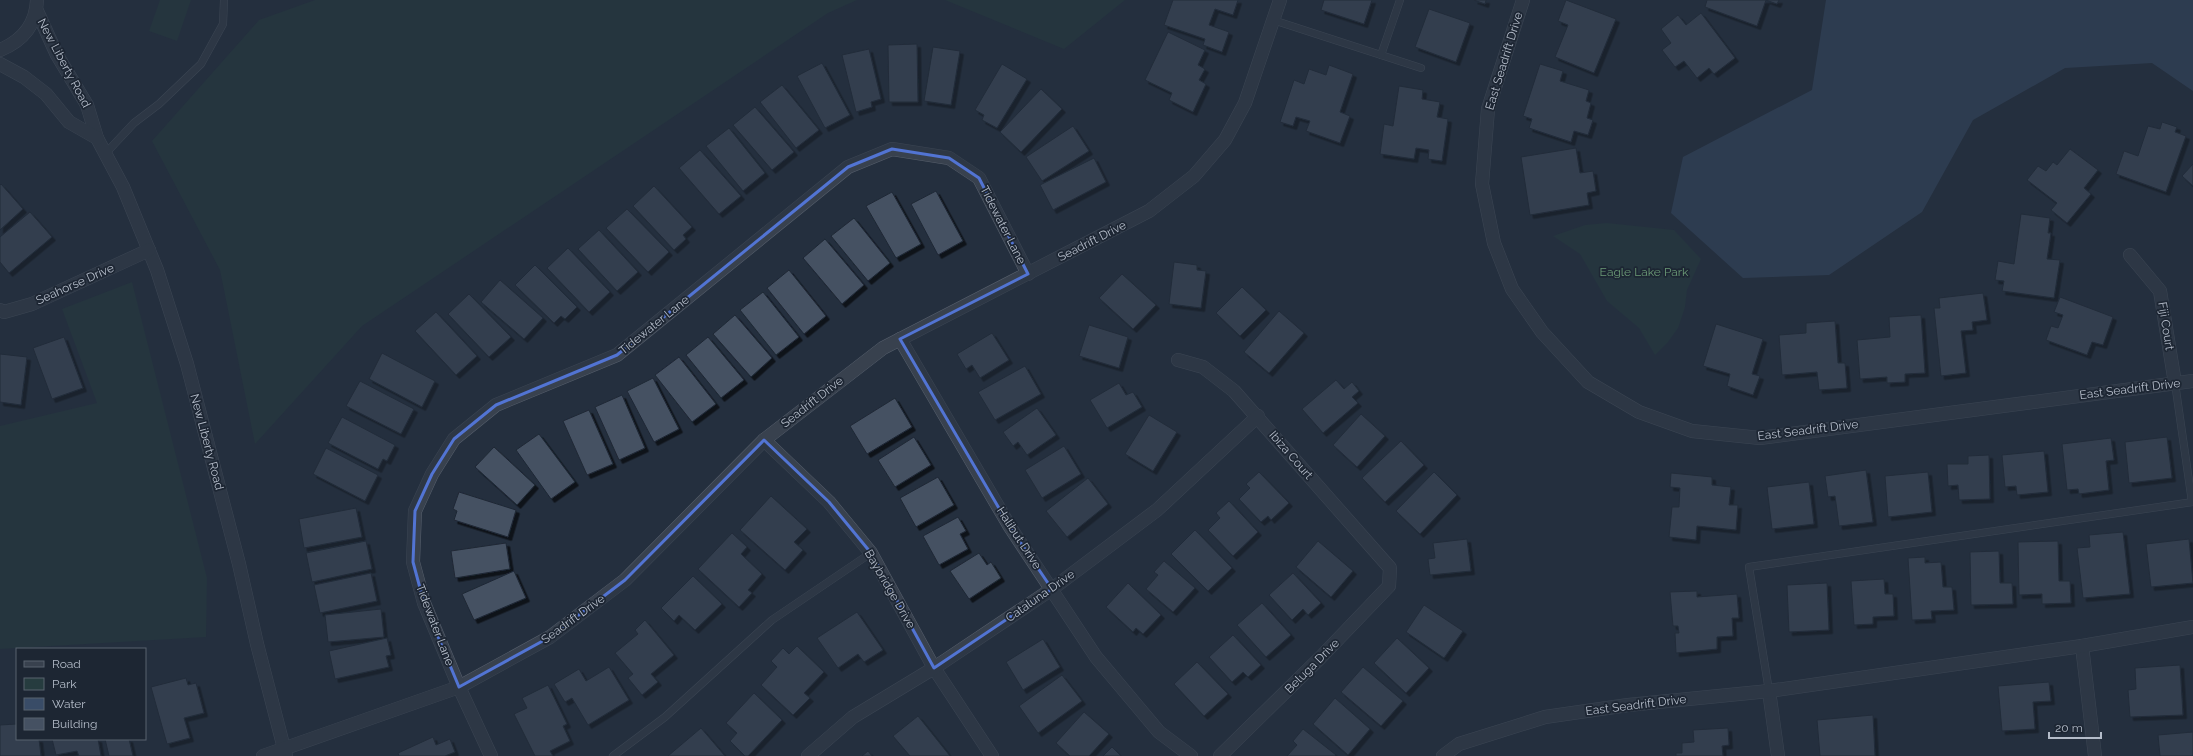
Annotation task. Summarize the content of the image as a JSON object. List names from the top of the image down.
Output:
{
  "streets": {
    "street": [
      "East Seadrift Drive",
      "New Liberty Road",
      "Tidewater Lane",
      "Seadrift Drive",
      "Seahorse Drive",
      "Fiji Court",
      "Ibiza Court",
      "Halibut Drive",
      "Baybridge Drive",
      "Cataluna Drive",
      "Beluga Drive"
    ]
  },
  "crossings": [
    ["East Seadrift Drive", "Fiji Court"],
    ["New Liberty Road", "Seadrift Drive"],
    ["New Liberty Road", "Seahorse Drive"],
    ["Tidewater Lane", "Seadrift Drive"],
    ["Seadrift Drive", "Halibut Drive"],
    ["Seadrift Drive", "Baybridge Drive"],
    ["Ibiza Court", "Cataluna Drive"],
    ["Ibiza Court", "Beluga Drive"],
    ["Halibut Drive", "Cataluna Drive"],
    ["Baybridge Drive", "Cataluna Drive"]
  ],
  "parks": ["Eagle Lake Park"],
  "legend": [
    "Road",
    "Park",
    "Water",
    "Building"
  ],
  "scale_bar": "20 m"
}
